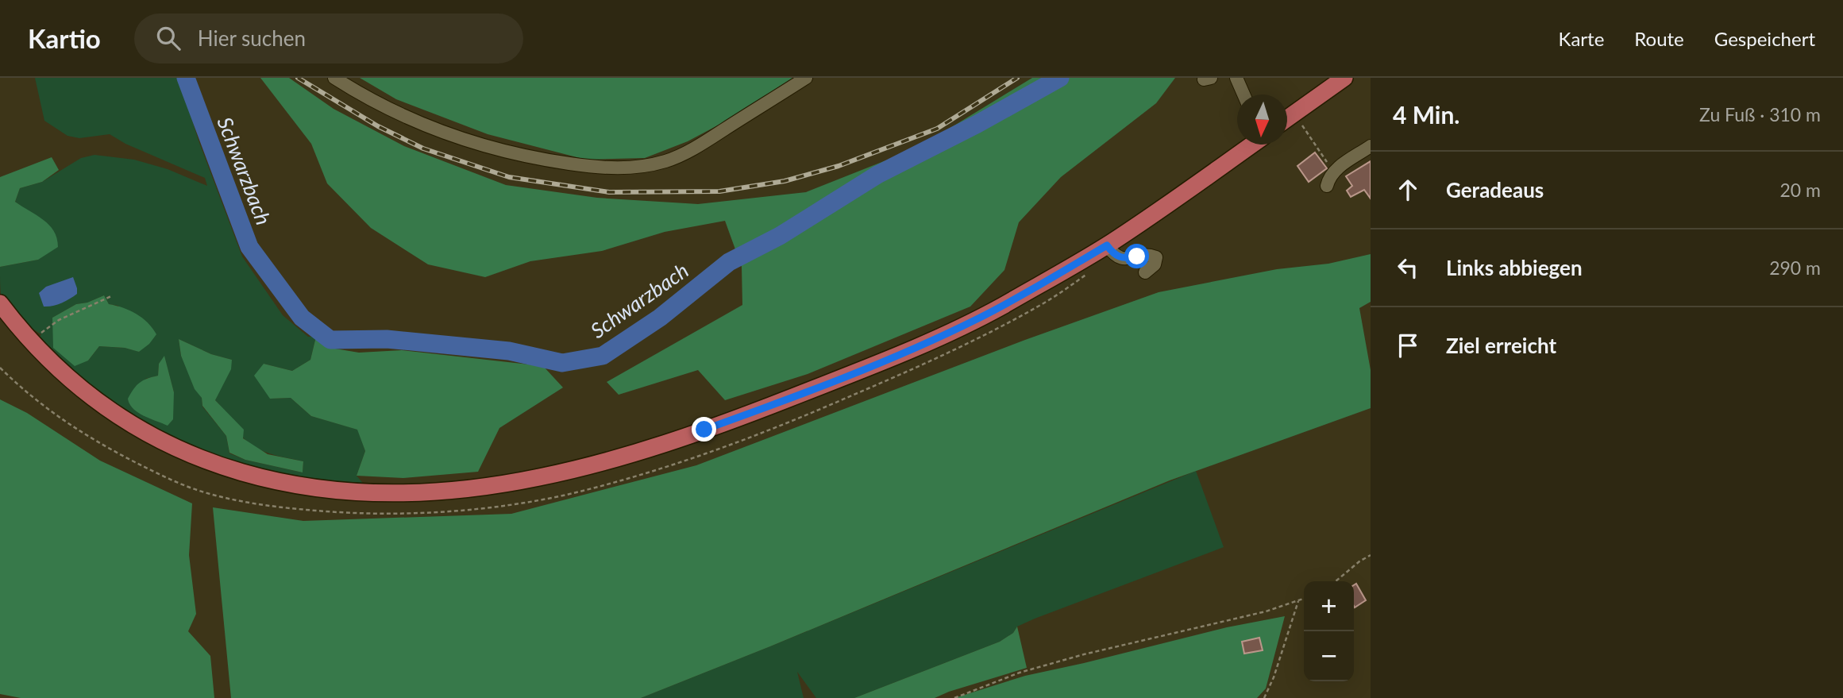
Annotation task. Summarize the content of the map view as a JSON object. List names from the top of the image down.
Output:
{
  "water": ["Schwarzbach"],
  "north": "bottom",
  "page": {
    "header": "Kartio",
    "search": "Hier suchen",
    "nav": ["Karte", "Route", "Gespeichert"],
    "heading": ["4 Min.", "Zu Fuß · 310 m"],
    "list": [
      ["Geradeaus", "20 m"],
      ["Links abbiegen", "290 m"],
      "Ziel erreicht"
    ],
    "map_buttons": ["+", "−"]
  }
}
